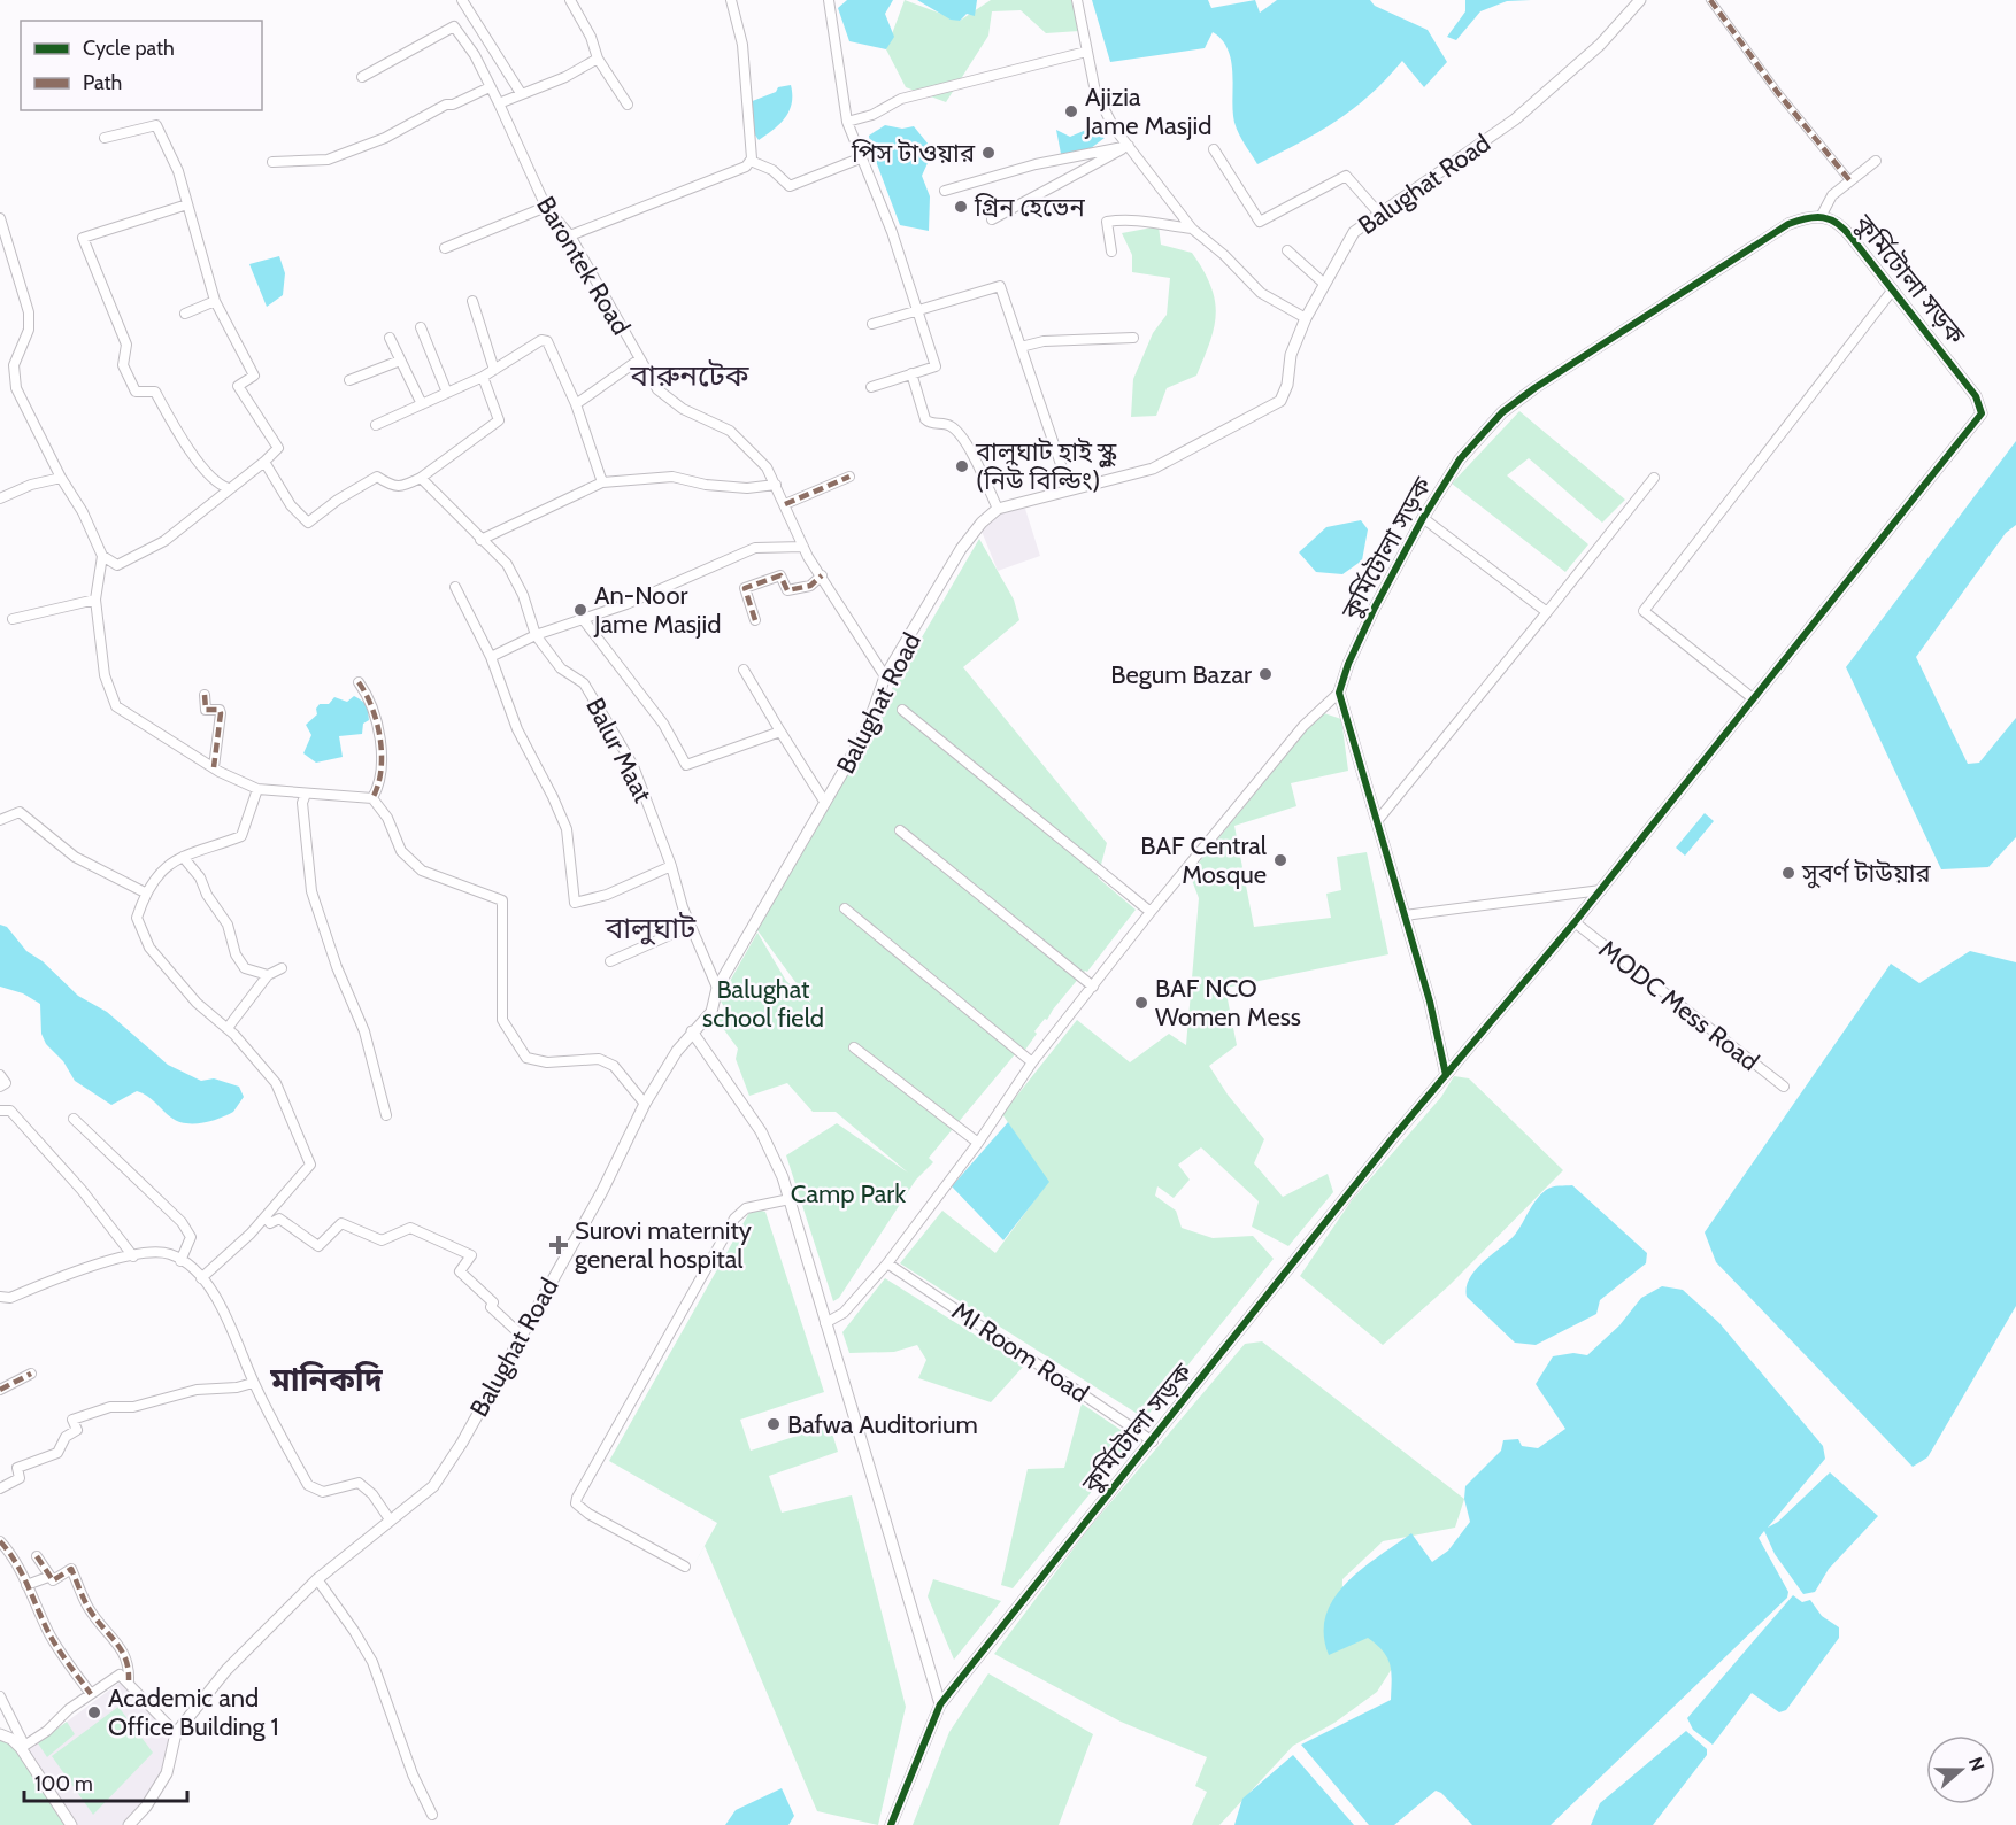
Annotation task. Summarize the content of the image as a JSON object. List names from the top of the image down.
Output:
{
  "streets": {
    "street": [
      "Balughat Road",
      "Barontek Road",
      "কুর্মিটোলা সড়ক",
      "Balur Maat",
      "MODC Mess Road",
      "MI Room Road"
    ]
  },
  "crossings": [
    ["Balughat Road", "Barontek Road"],
    ["Balughat Road", "Balur Maat"],
    ["কুর্মিটোলা সড়ক", "MODC Mess Road"],
    ["কুর্মিটোলা সড়ক", "MI Room Road"]
  ],
  "districts": ["বারুনটেক", "বালুঘাট", "মানিকদি"],
  "parks": ["Balughat school field", "Camp Park"],
  "places": {
    "other": [
      "Ajizia Jame Masjid",
      "পিস টাওয়ার",
      "গ্রিন হেভেন",
      "বালুঘাট হাই স্কুল (নিউ বিল্ডিং)",
      "An-Noor Jame Masjid",
      "Begum Bazar",
      "BAF Central Mosque",
      "সুবর্ণ টাউয়ার",
      "BAF NCO Women Mess",
      "Bafwa Auditorium",
      "Academic and Office Building 1"
    ],
    "health": ["Surovi maternity general hospital"]
  },
  "legend": ["Cycle path", "Path"],
  "scale_bar": "100 m",
  "north": "right"
}
